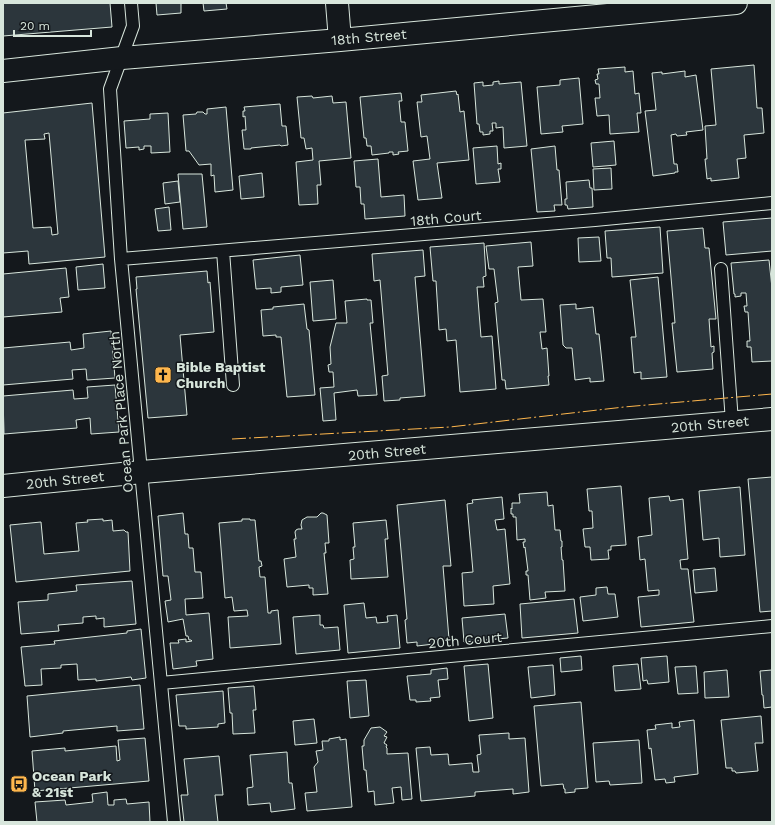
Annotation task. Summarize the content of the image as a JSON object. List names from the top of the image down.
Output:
{
  "streets": {
    "street": ["18th Street", "20th Street"],
    "lane": ["18th Court", "Ocean Park Place North", "20th Court"]
  },
  "crossings": [
    ["18th Street", "Ocean Park Place North"],
    ["18th Court", "Ocean Park Place North"],
    ["Ocean Park Place North", "20th Street"],
    ["Ocean Park Place North", "20th Court"]
  ],
  "places": {
    "church": ["Bible Baptist Church"],
    "bus stop": ["Ocean Park & 21st"]
  },
  "scale_bar": "20 m"
}
